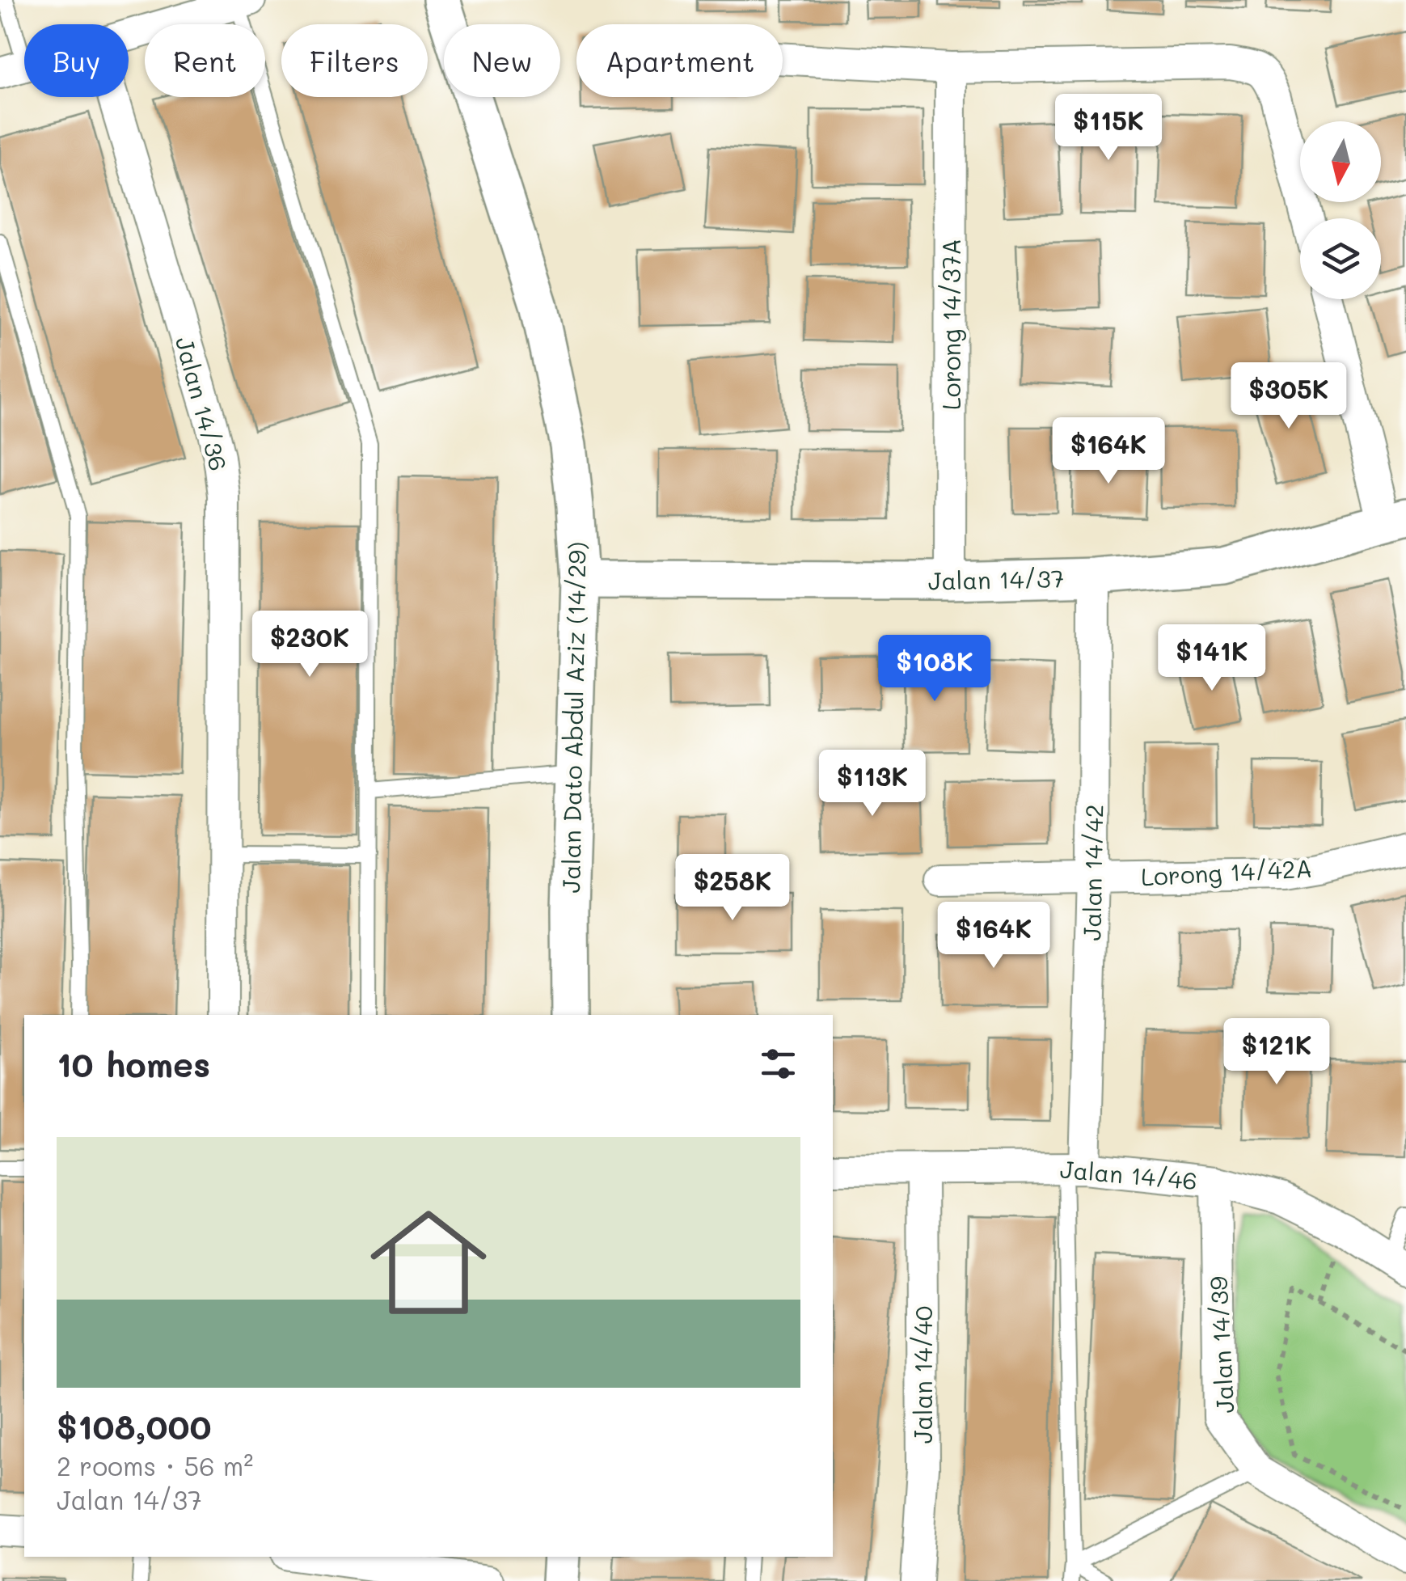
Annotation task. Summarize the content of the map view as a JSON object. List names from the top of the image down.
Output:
{
  "streets": {
    "street": [
      "Lorong 14/37A",
      "Jalan 14/36",
      "Jalan 14/37",
      "Jalan Dato Abdul Aziz (14/29)",
      "Lorong 14/42A",
      "Jalan 14/42",
      "Jalan 14/46",
      "Jalan 14/39",
      "Jalan 14/40"
    ]
  },
  "crossings": [
    ["Lorong 14/37A", "Jalan 14/37"],
    ["Jalan 14/37", "Jalan Dato Abdul Aziz (14/29)"],
    ["Jalan 14/37", "Jalan 14/42"],
    ["Lorong 14/42A", "Jalan 14/42"],
    ["Jalan 14/42", "Jalan 14/46"],
    ["Jalan 14/46", "Jalan 14/39"],
    ["Jalan 14/46", "Jalan 14/40"]
  ],
  "north": "bottom",
  "page": {
    "chip": [
      "Buy",
      "Rent",
      "Filters",
      "New",
      "Apartment"
    ],
    "price": [
      "$115K",
      "$305K",
      "$164K",
      "$230K",
      "$141K",
      "$108K",
      "$113K",
      "$258K",
      "$164K",
      "$121K"
    ],
    "heading": "10 homes",
    "list": [
      {
        "name": "$108,000",
        "note": "2 rooms · 56 m² · Jalan 14/37"
      }
    ]
  }
}
